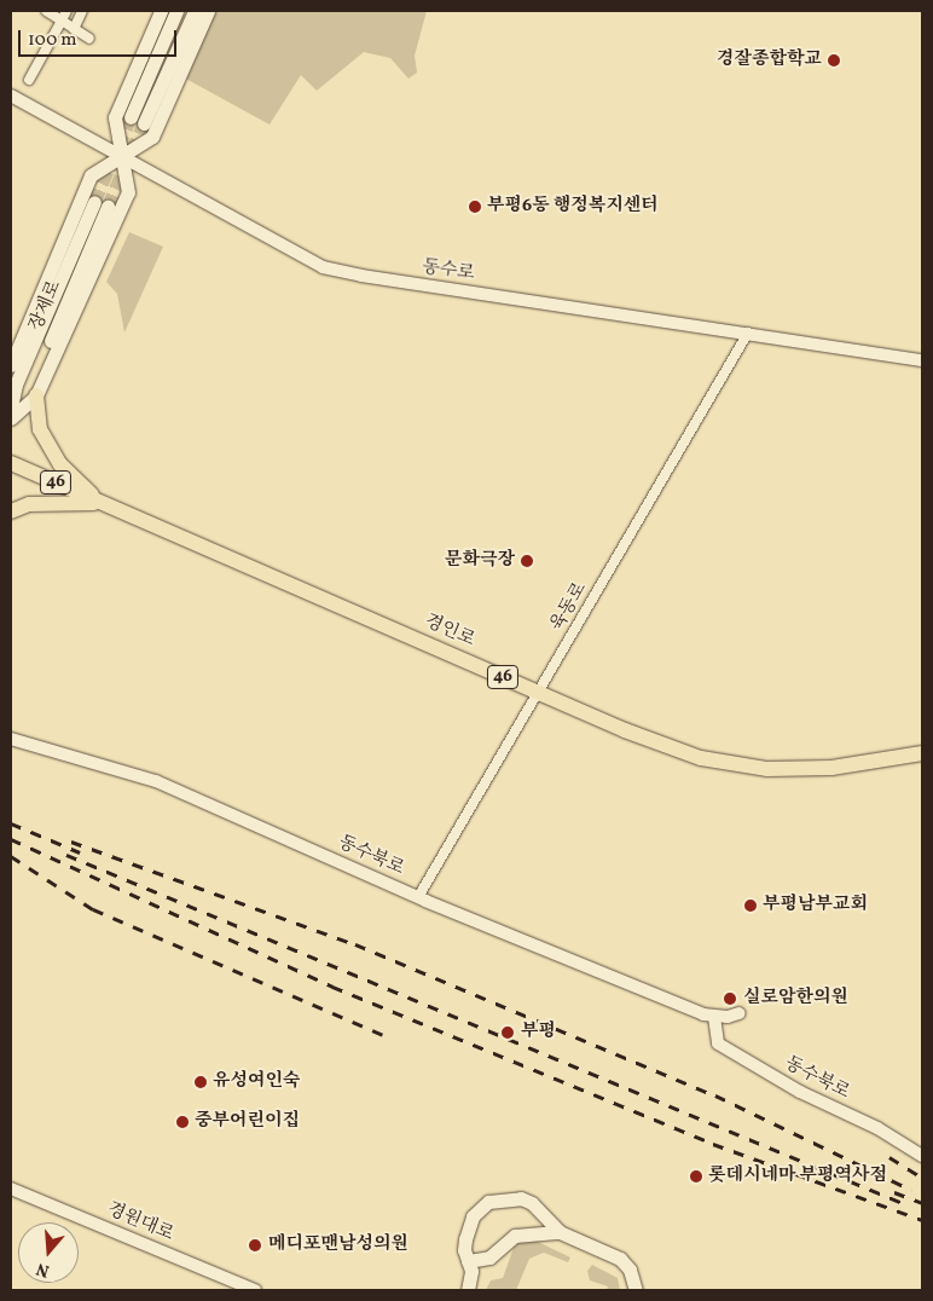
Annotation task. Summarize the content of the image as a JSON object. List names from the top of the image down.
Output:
{
  "streets": {
    "main road": ["장제로", "46", "경인로"],
    "street": [
      "동수로",
      "육동로",
      "동수북로",
      "경원대로"
    ]
  },
  "crossings": [
    ["동수로", "육동로"],
    ["육동로", "경인로"],
    ["육동로", "동수북로"]
  ],
  "places": [
    "경잘종합학교",
    "부평6동 행정복지센터",
    "문화극장",
    "부평남부교회",
    "실로암한의원",
    "부평",
    "유성여인숙",
    "중부어린이집",
    "롯데시네마 부평역사점",
    "메디포맨남성의원"
  ],
  "scale_bar": "100 m",
  "north": "bottom"
}
